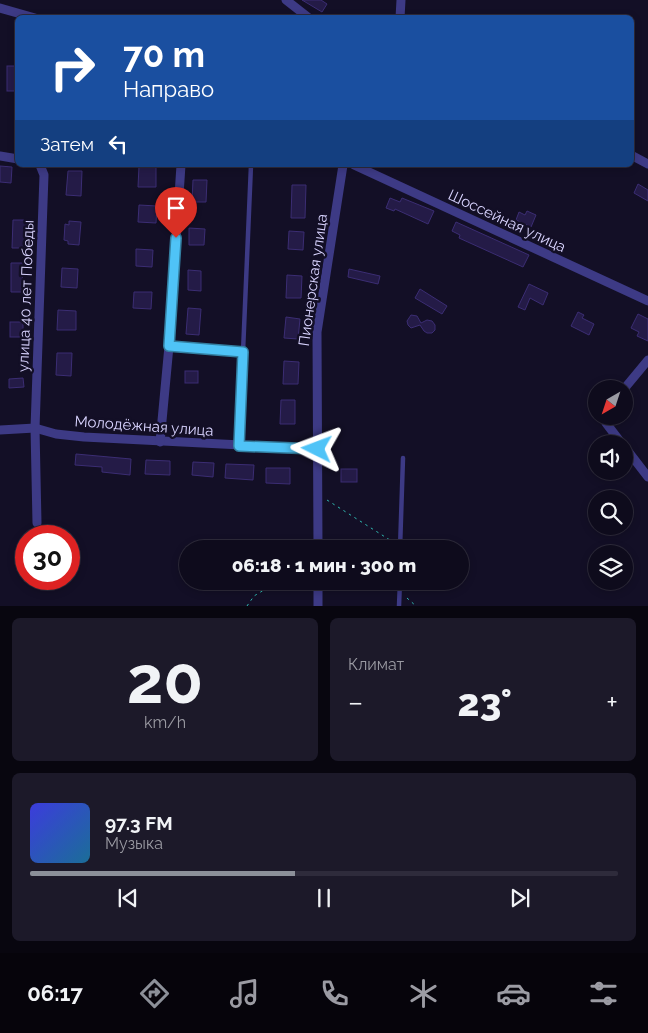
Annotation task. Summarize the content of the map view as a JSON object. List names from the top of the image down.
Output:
{
  "streets": {
    "street": [
      "Шоссейная улица",
      "Пионерская улица",
      "улица 40 лет Победы",
      "Молодёжная улица"
    ]
  },
  "crossings": [
    ["Пионерская улица", "Молодёжная улица"],
    ["улица 40 лет Победы", "Молодёжная улица"]
  ],
  "north": "bottom left",
  "page": {
    "turn": ["70 m", "Направо"],
    "then": "Затем",
    "limit": "30",
    "trip": "06:18 · 1 мин · 300 m",
    "tile": [
      ["20", "km/h"],
      "Климат"
    ],
    "heat": ["−", "23°", "+"],
    "song": ["97.3 FM", "Музыка"],
    "tabs": "06:17"
  }
}
